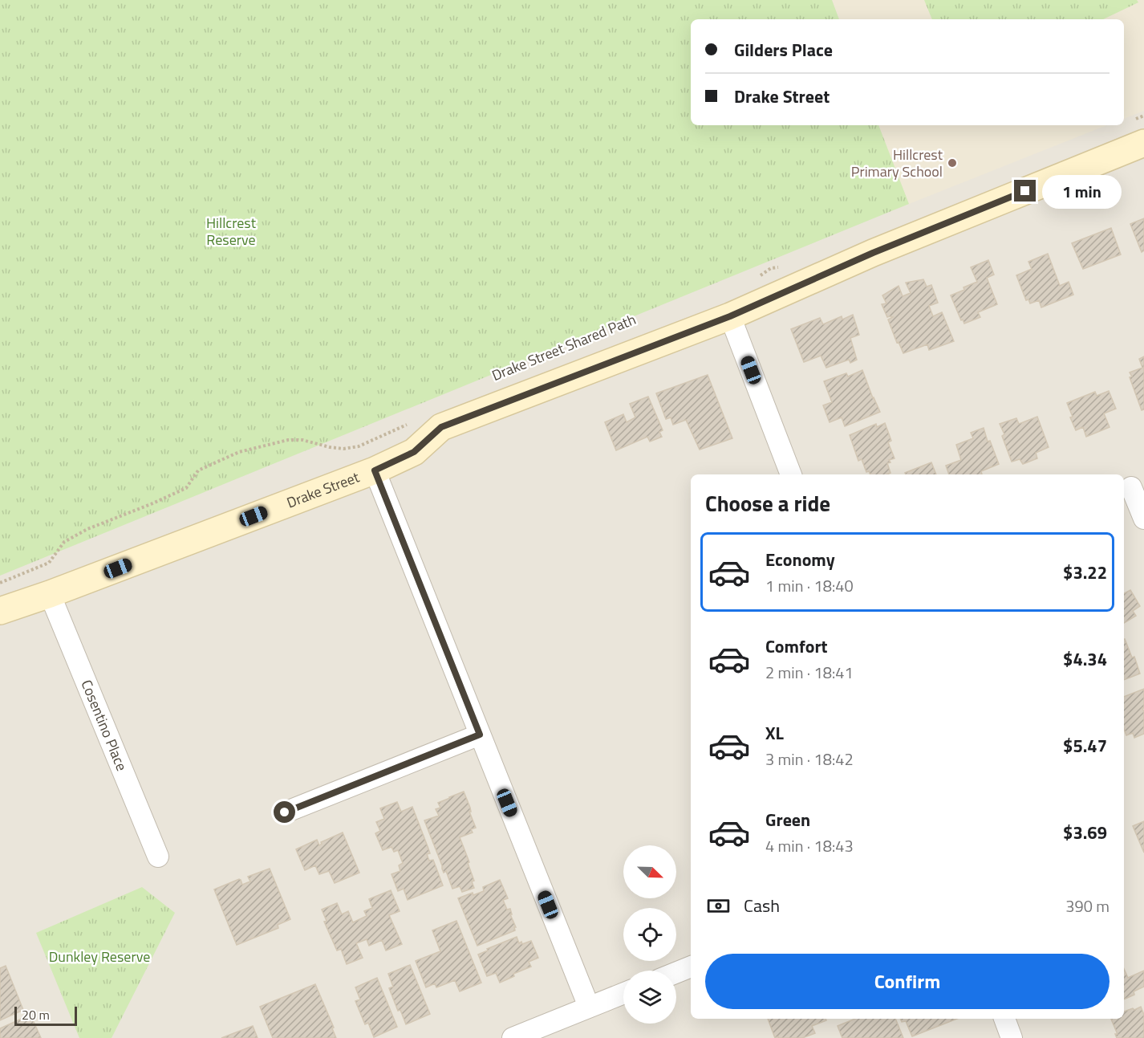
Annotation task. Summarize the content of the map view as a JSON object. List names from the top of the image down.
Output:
{
  "streets": {
    "street": ["Drake Street", "Cosentino Place"]
  },
  "crossings": [
    ["Drake Street", "Cosentino Place"]
  ],
  "parks": ["Hillcrest Reserve", "Dunkley Reserve"],
  "places": ["Hillcrest Primary School"],
  "scale_bar": "20 m",
  "north": "bottom right",
  "page": {
    "banner": ["Gilders Place", "Drake Street"],
    "bubble": "1 min",
    "heading": "Choose a ride",
    "list": [
      {
        "name": "Economy",
        "note": "1 min · 18:40",
        "value": "$3.22"
      },
      {
        "name": "Comfort",
        "note": "2 min · 18:41",
        "value": "$4.34"
      },
      {
        "name": "XL",
        "note": "3 min · 18:42",
        "value": "$5.47"
      },
      {
        "name": "Green",
        "note": "4 min · 18:43",
        "value": "$3.69"
      }
    ],
    "pay": ["Cash", "390 m"],
    "buttons": "Confirm",
    "scale": "20 m"
  }
}
